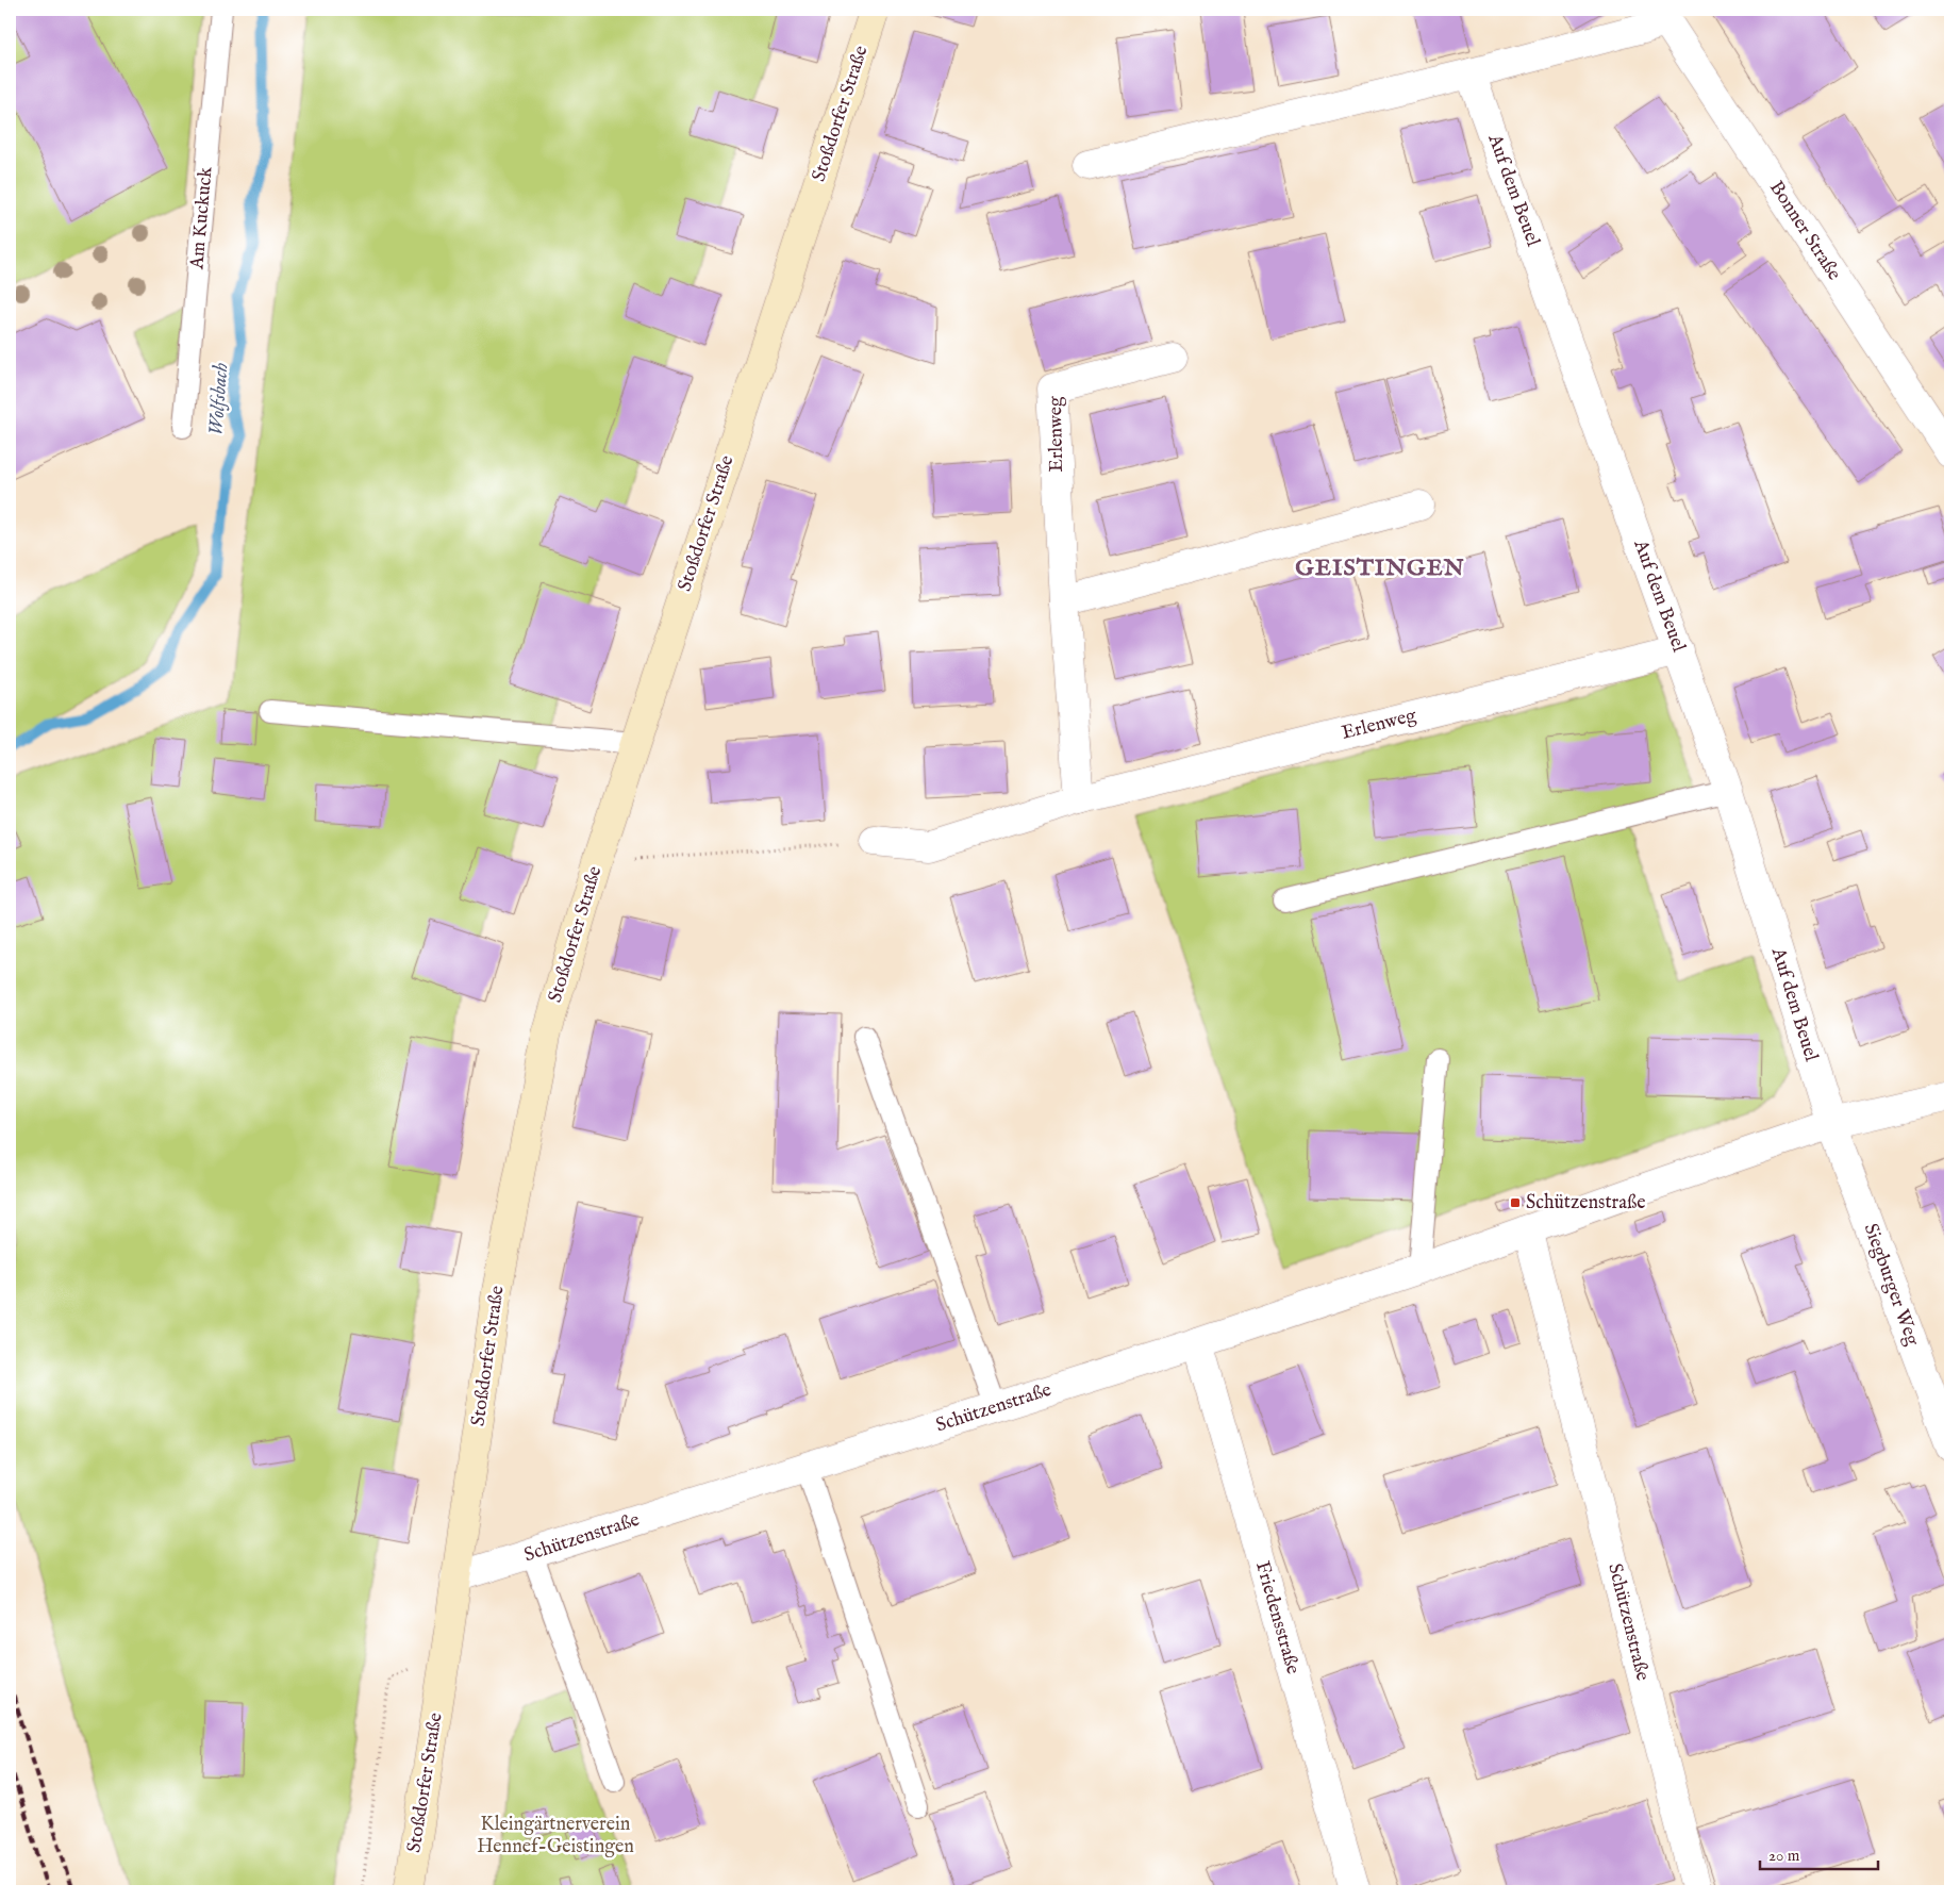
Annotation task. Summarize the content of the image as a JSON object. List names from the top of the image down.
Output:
{
  "streets": {
    "main road": ["Stoßdorfer Straße"],
    "street": [
      "Auf dem Beuel",
      "Bonner Straße",
      "Erlenweg",
      "Siegburger Weg",
      "Schützenstraße",
      "Friedensstraße"
    ],
    "lane": ["Am Kuckuck"]
  },
  "crossings": [
    ["Stoßdorfer Straße", "Schützenstraße"],
    ["Auf dem Beuel", "Erlenweg"],
    ["Auf dem Beuel", "Siegburger Weg"],
    ["Auf dem Beuel", "Schützenstraße"],
    ["Siegburger Weg", "Schützenstraße"],
    ["Schützenstraße", "Friedensstraße"]
  ],
  "districts": ["GEISTINGEN"],
  "water": ["Wolfsbach"],
  "parks": ["Kleingärtnerverein Hennef-Geistingen"],
  "places": {
    "transit": ["Schützenstraße"]
  },
  "scale_bar": "20 m"
}
